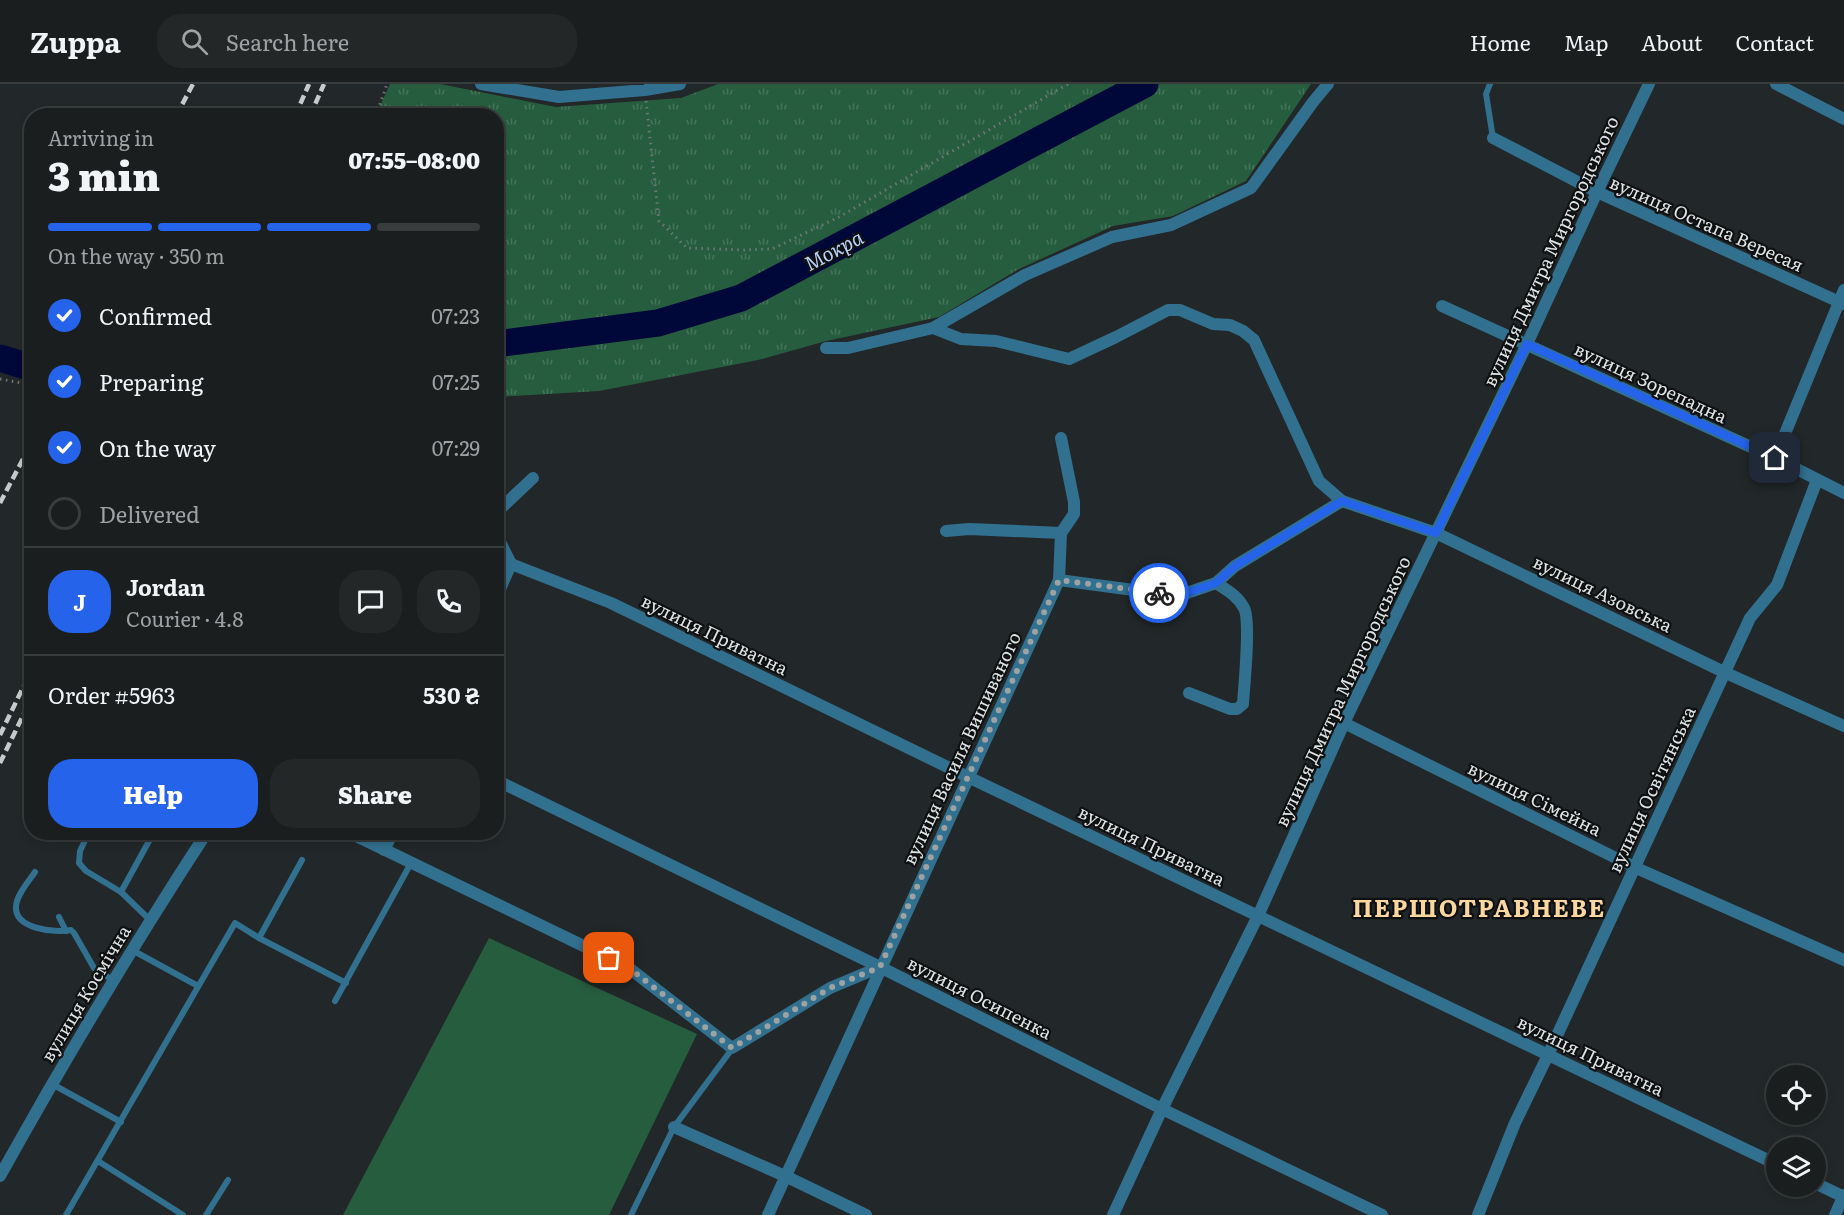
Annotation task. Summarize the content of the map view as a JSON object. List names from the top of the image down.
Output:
{
  "streets": {
    "street": [
      "вулиця Остапа Вересая",
      "вулиця Дмитра Миргородського",
      "вулиця Зорепадна",
      "вулиця Азовська",
      "вулиця Приватна",
      "вулиця Василя Вишиваного",
      "вулиця Освітянська",
      "вулиця Сімейна",
      "вулиця Космічна",
      "вулиця Осипенка"
    ]
  },
  "crossings": [
    ["вулиця Остапа Вересая", "вулиця Дмитра Миргородського"],
    ["вулиця Дмитра Миргородського", "вулиця Зорепадна"],
    ["вулиця Дмитра Миргородського", "вулиця Азовська"],
    ["вулиця Дмитра Миргородського", "вулиця Приватна"],
    ["вулиця Дмитра Миргородського", "вулиця Сімейна"],
    ["вулиця Дмитра Миргородського", "вулиця Осипенка"],
    ["вулиця Зорепадна", "вулиця Освітянська"],
    ["вулиця Азовська", "вулиця Освітянська"],
    ["вулиця Приватна", "вулиця Василя Вишиваного"],
    ["вулиця Приватна", "вулиця Освітянська"],
    ["вулиця Василя Вишиваного", "вулиця Осипенка"],
    ["вулиця Освітянська", "вулиця Сімейна"]
  ],
  "districts": ["ПЕРШОТРАВНЕВЕ"],
  "water": ["Мокра"],
  "page": {
    "header": "Zuppa",
    "search": "Search here",
    "nav": [
      "Home",
      "Map",
      "About",
      "Contact"
    ],
    "heading": ["3 min", "Arriving in", "07:55–08:00"],
    "panel": [
      "Jordan",
      "Courier · 4.8",
      "Order #5963",
      "530 ₴"
    ],
    "bar": "On the way · 350 m",
    "list": [
      ["Confirmed", "07:23"],
      ["Preparing", "07:25"],
      ["On the way", "07:29"],
      "Delivered"
    ],
    "round": "J",
    "buttons": ["Help", "Share"]
  }
}
